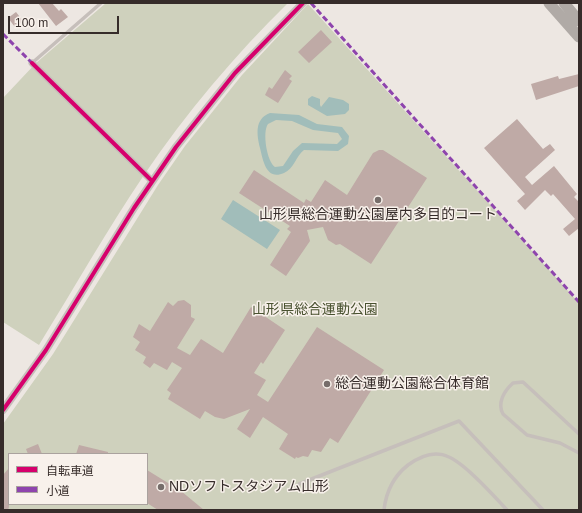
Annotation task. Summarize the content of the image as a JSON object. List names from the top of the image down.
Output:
{
  "parks": ["山形県総合運動公園"],
  "places": ["山形県総合運動公園屋内多目的コート", "総合運動公園総合体育館", "NDソフトスタジアム山形"],
  "legend": ["自転車道", "小道"],
  "scale_bar": "100 m"
}
